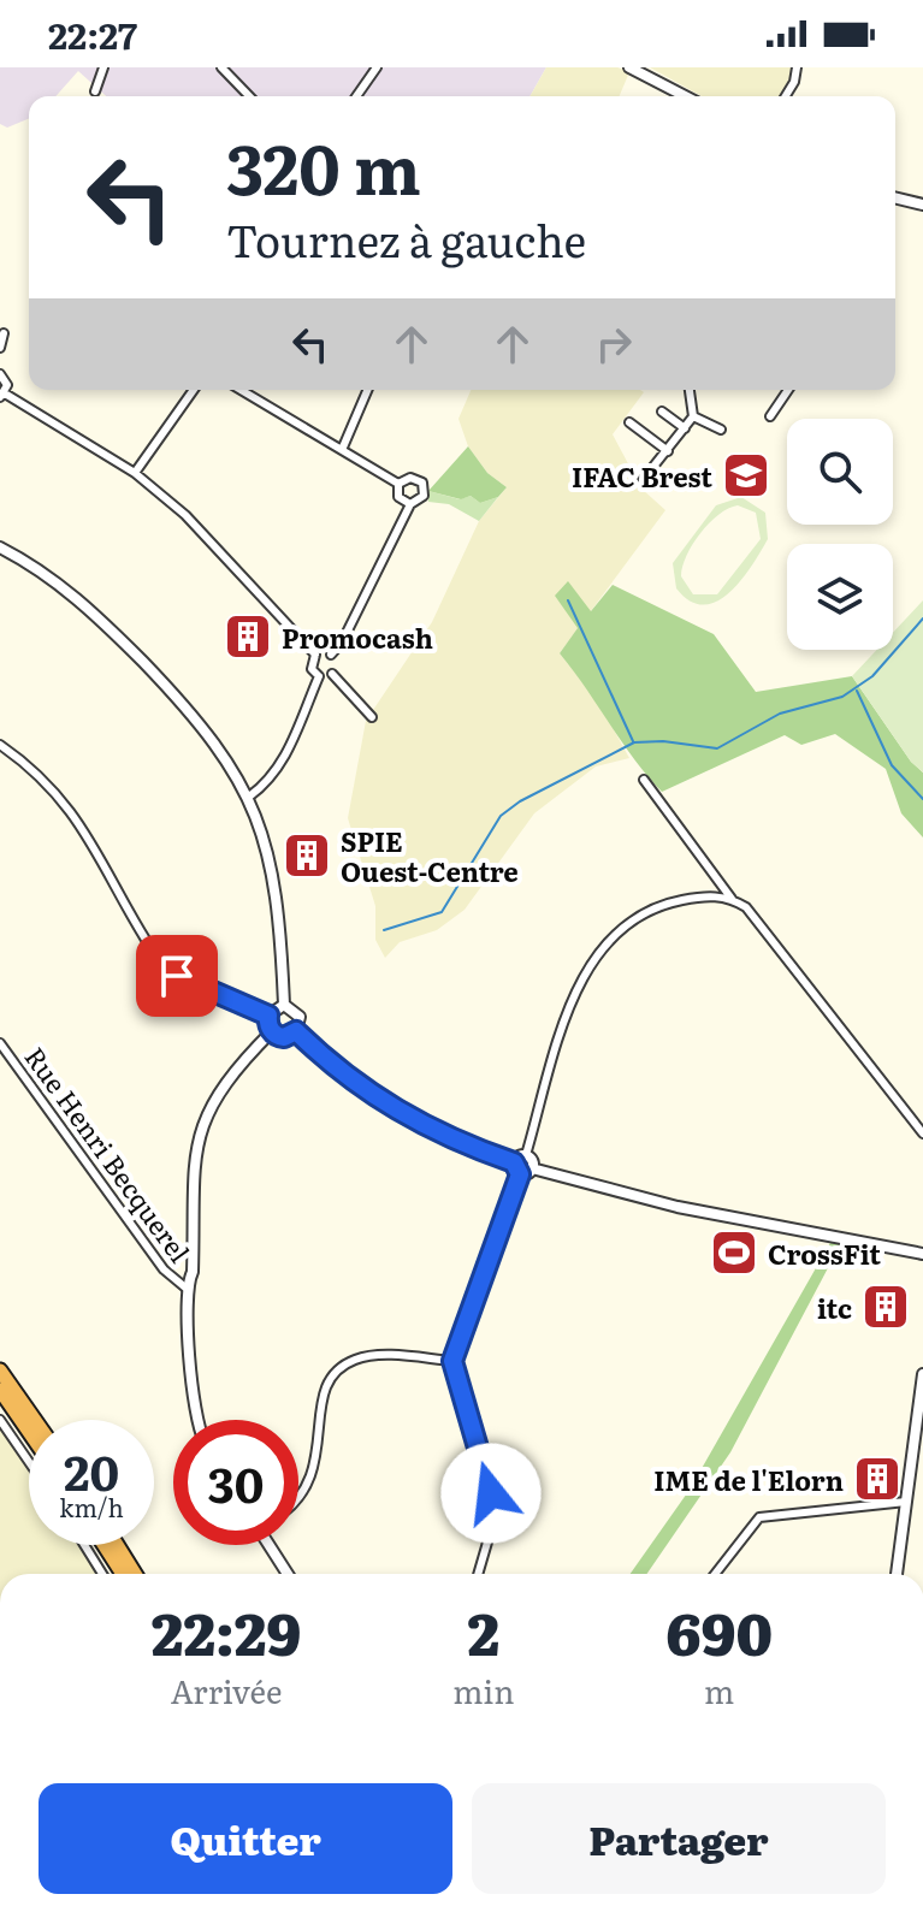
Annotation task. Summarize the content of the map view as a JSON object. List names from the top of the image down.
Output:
{
  "streets": {
    "street": ["Rue Henri Becquerel"]
  },
  "places": {
    "school or university": ["IFAC Brest"],
    "building": [
      "Promocash",
      "SPIE Ouest-Centre",
      "itc",
      "IME de l'Elorn"
    ],
    "sports": ["CrossFit"]
  },
  "page": {
    "status": "22:27",
    "turn": ["320 m", "Tournez à gauche"],
    "speed": "20 km/h",
    "limit": "30",
    "eta": [
      "22:29",
      "Arrivée",
      "2",
      "min",
      "690",
      "m"
    ],
    "buttons": ["Quitter", "Partager"]
  }
}
